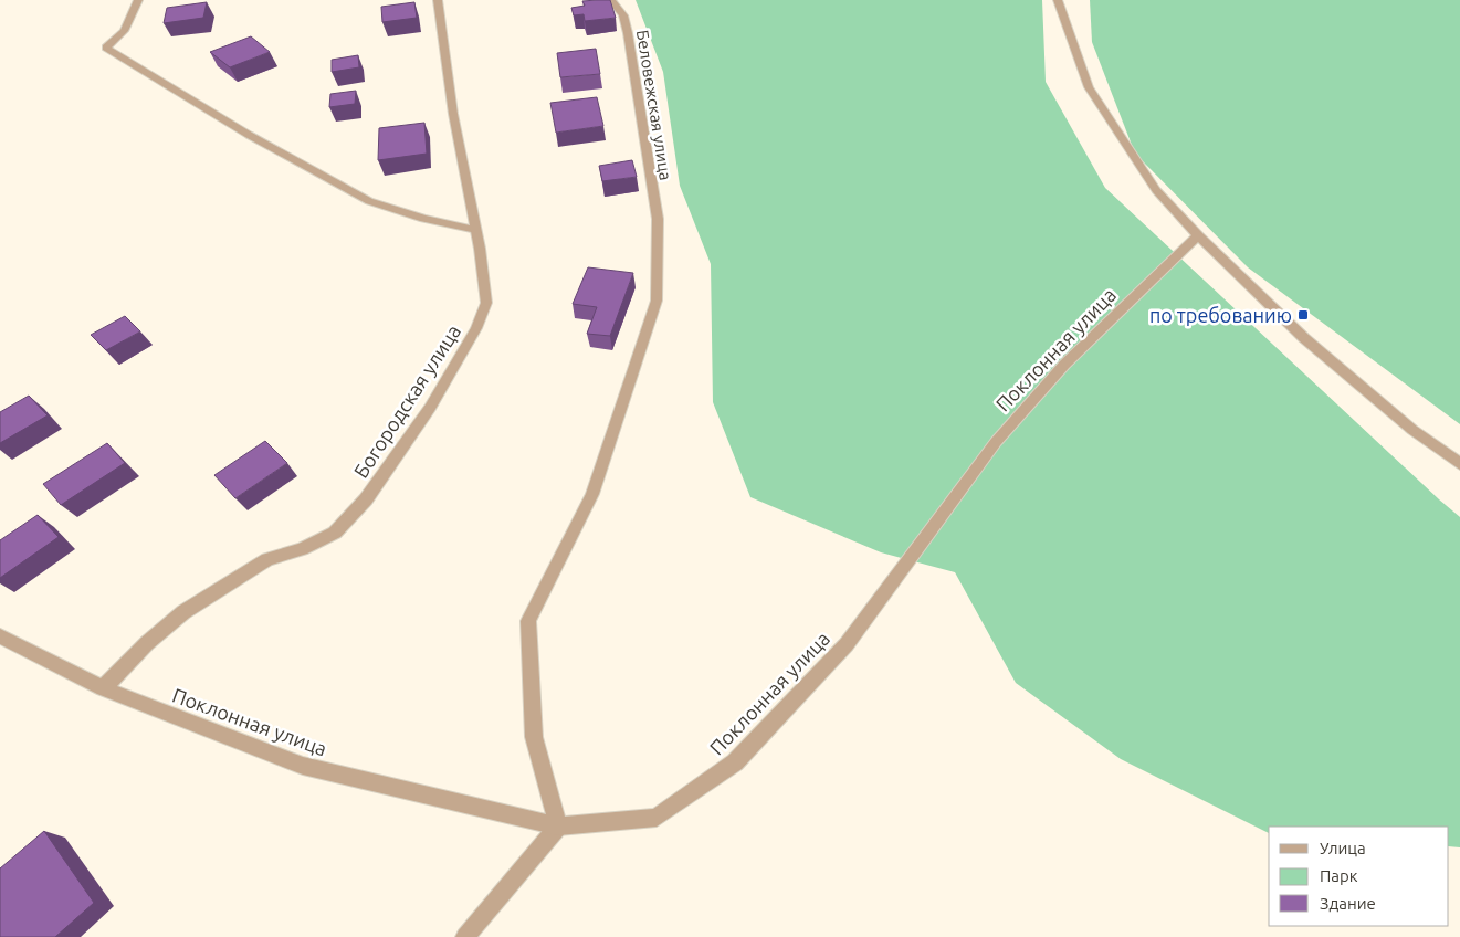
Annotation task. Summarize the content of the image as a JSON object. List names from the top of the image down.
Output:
{
  "streets": {
    "street": ["Беловежская улица", "Поклонная улица", "Богородская улица"]
  },
  "crossings": [
    ["Беловежская улица", "Поклонная улица"],
    ["Поклонная улица", "Богородская улица"]
  ],
  "places": {
    "transit": ["по требованию"]
  },
  "legend": ["Улица", "Парк", "Здание"]
}
